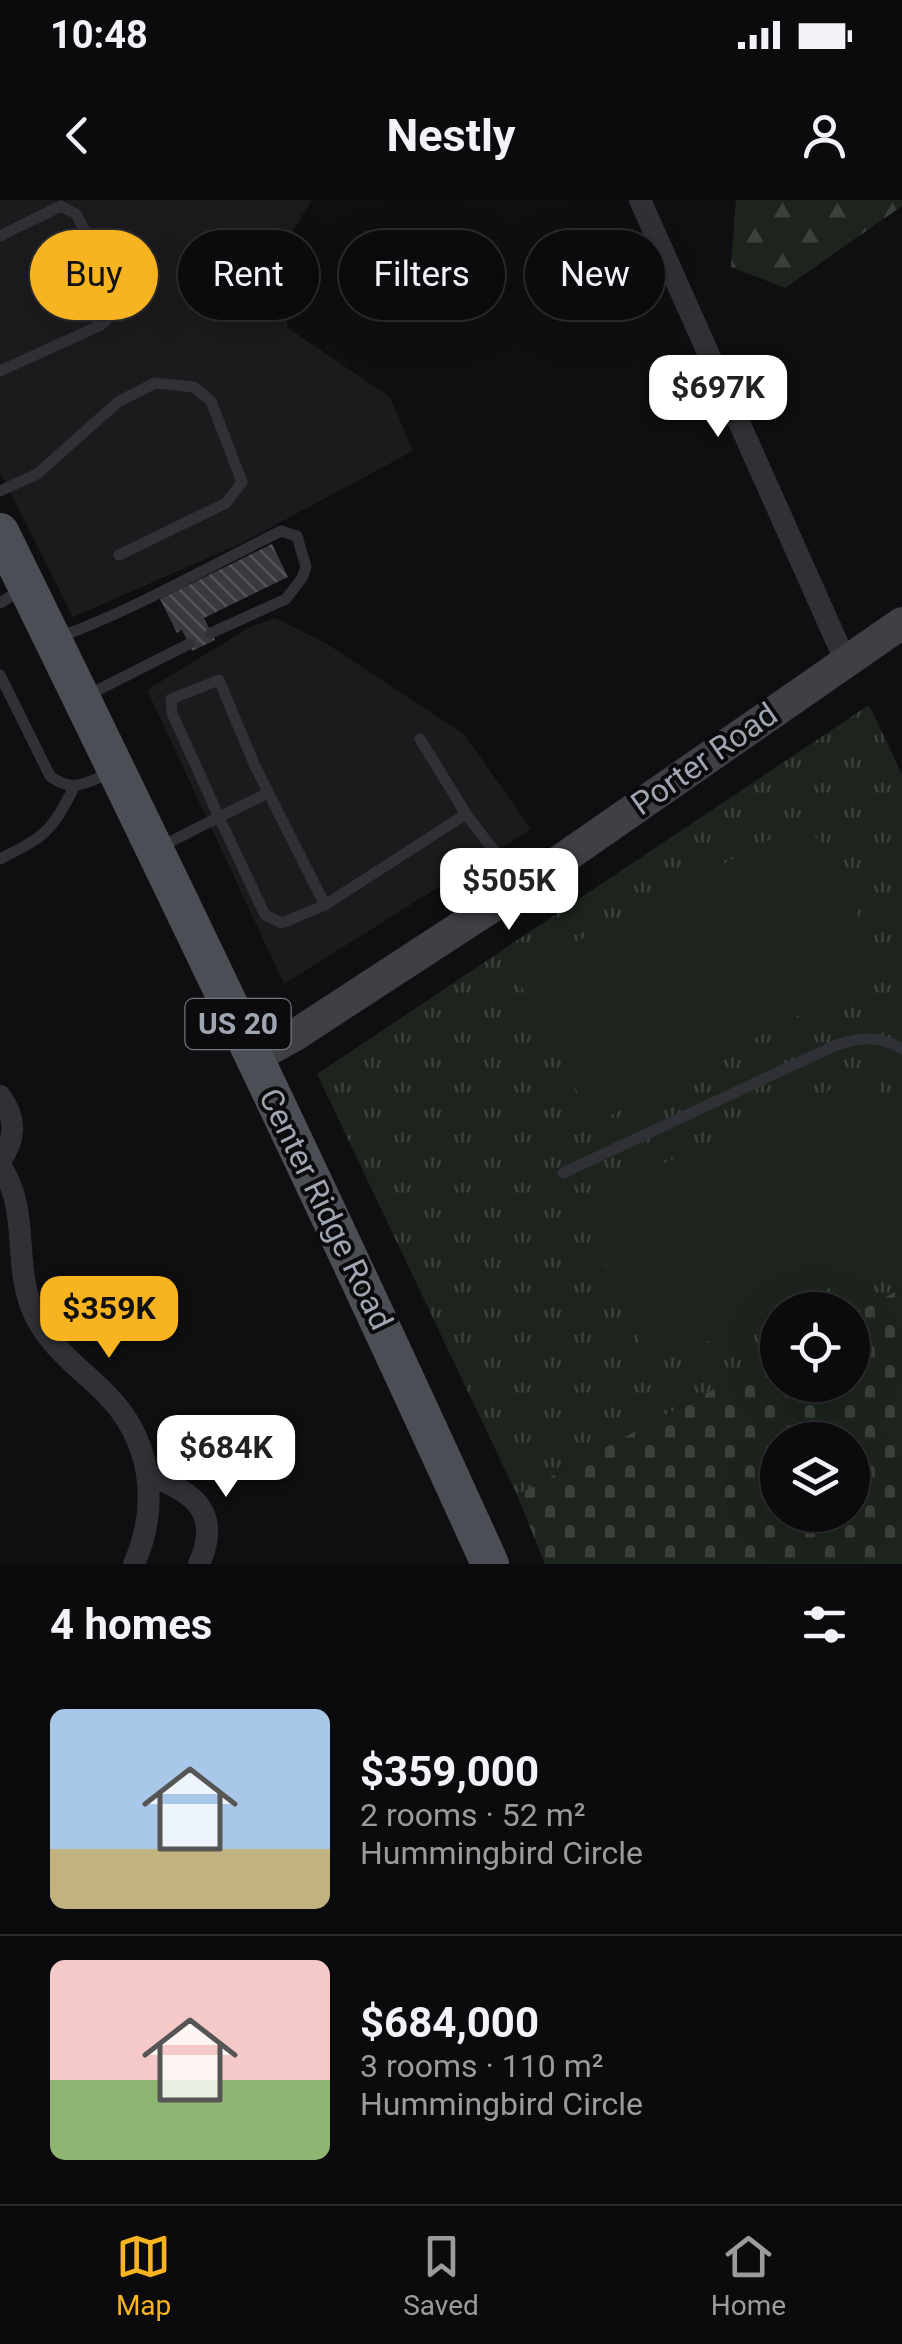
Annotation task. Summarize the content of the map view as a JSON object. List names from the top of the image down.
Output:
{
  "streets": {
    "main road": ["Porter Road", "US 20", "Center Ridge Road"]
  },
  "crossings": [
    ["Porter Road", "Center Ridge Road"]
  ],
  "page": {
    "status": "10:48",
    "header": "Nestly",
    "chip": [
      "Buy",
      "Rent",
      "Filters",
      "New"
    ],
    "price": [
      "$697K",
      "$505K",
      "$359K",
      "$684K"
    ],
    "heading": "4 homes",
    "list": [
      {
        "name": "$359,000",
        "note": "2 rooms · 52 m² · Hummingbird Circle"
      },
      {
        "name": "$684,000",
        "note": "3 rooms · 110 m² · Hummingbird Circle"
      }
    ],
    "tabs": ["Map", "Saved", "Home"]
  }
}
